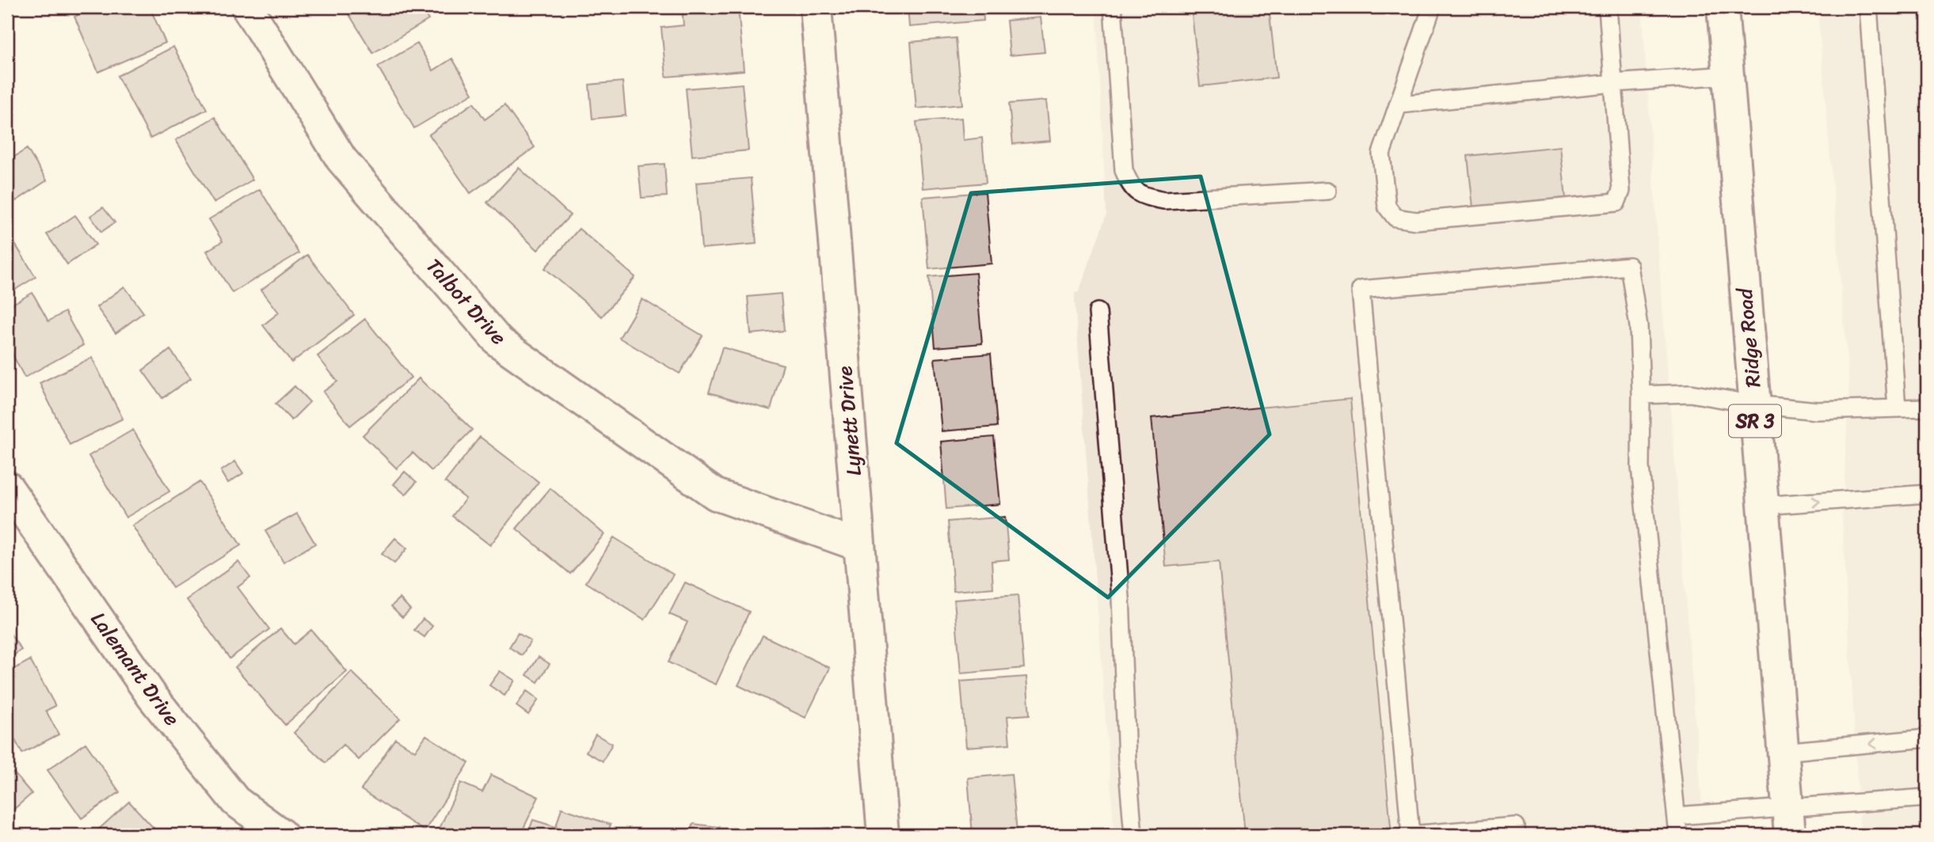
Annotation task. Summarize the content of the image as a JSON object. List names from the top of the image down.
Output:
{
  "streets": {
    "street": [
      "Talbot Drive",
      "Ridge Road",
      "Lynett Drive",
      "SR 3",
      "Lalemant Drive"
    ]
  },
  "crossings": [
    ["Talbot Drive", "Lynett Drive"]
  ]
}
